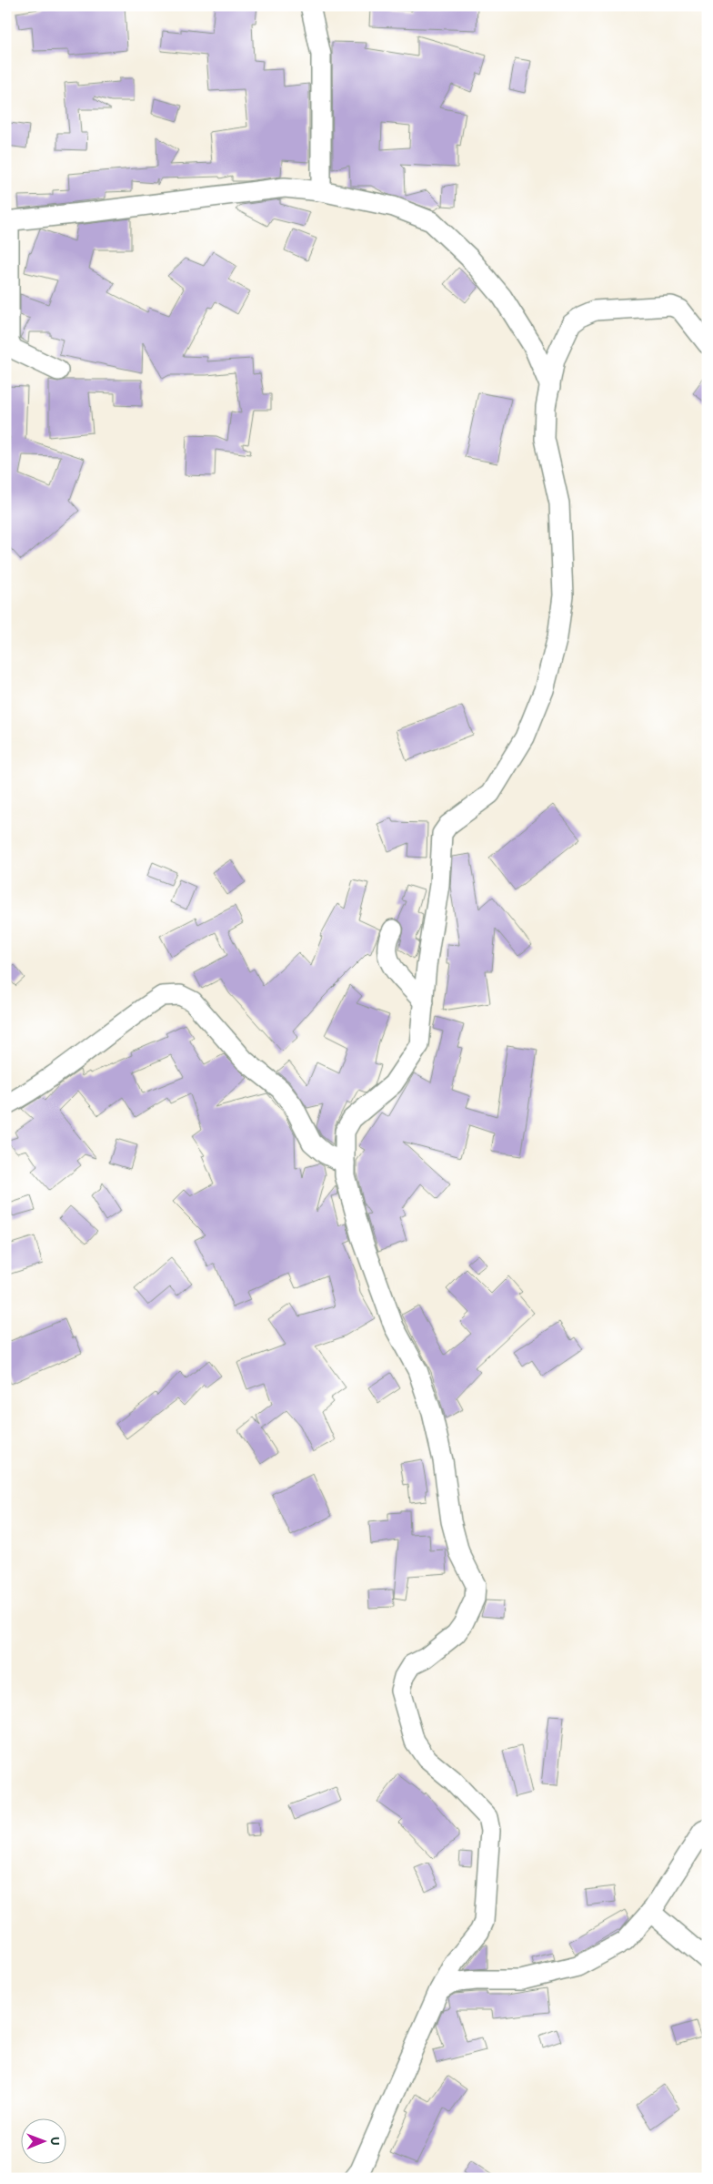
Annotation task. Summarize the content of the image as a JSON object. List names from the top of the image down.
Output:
{
  "north": "right"
}
